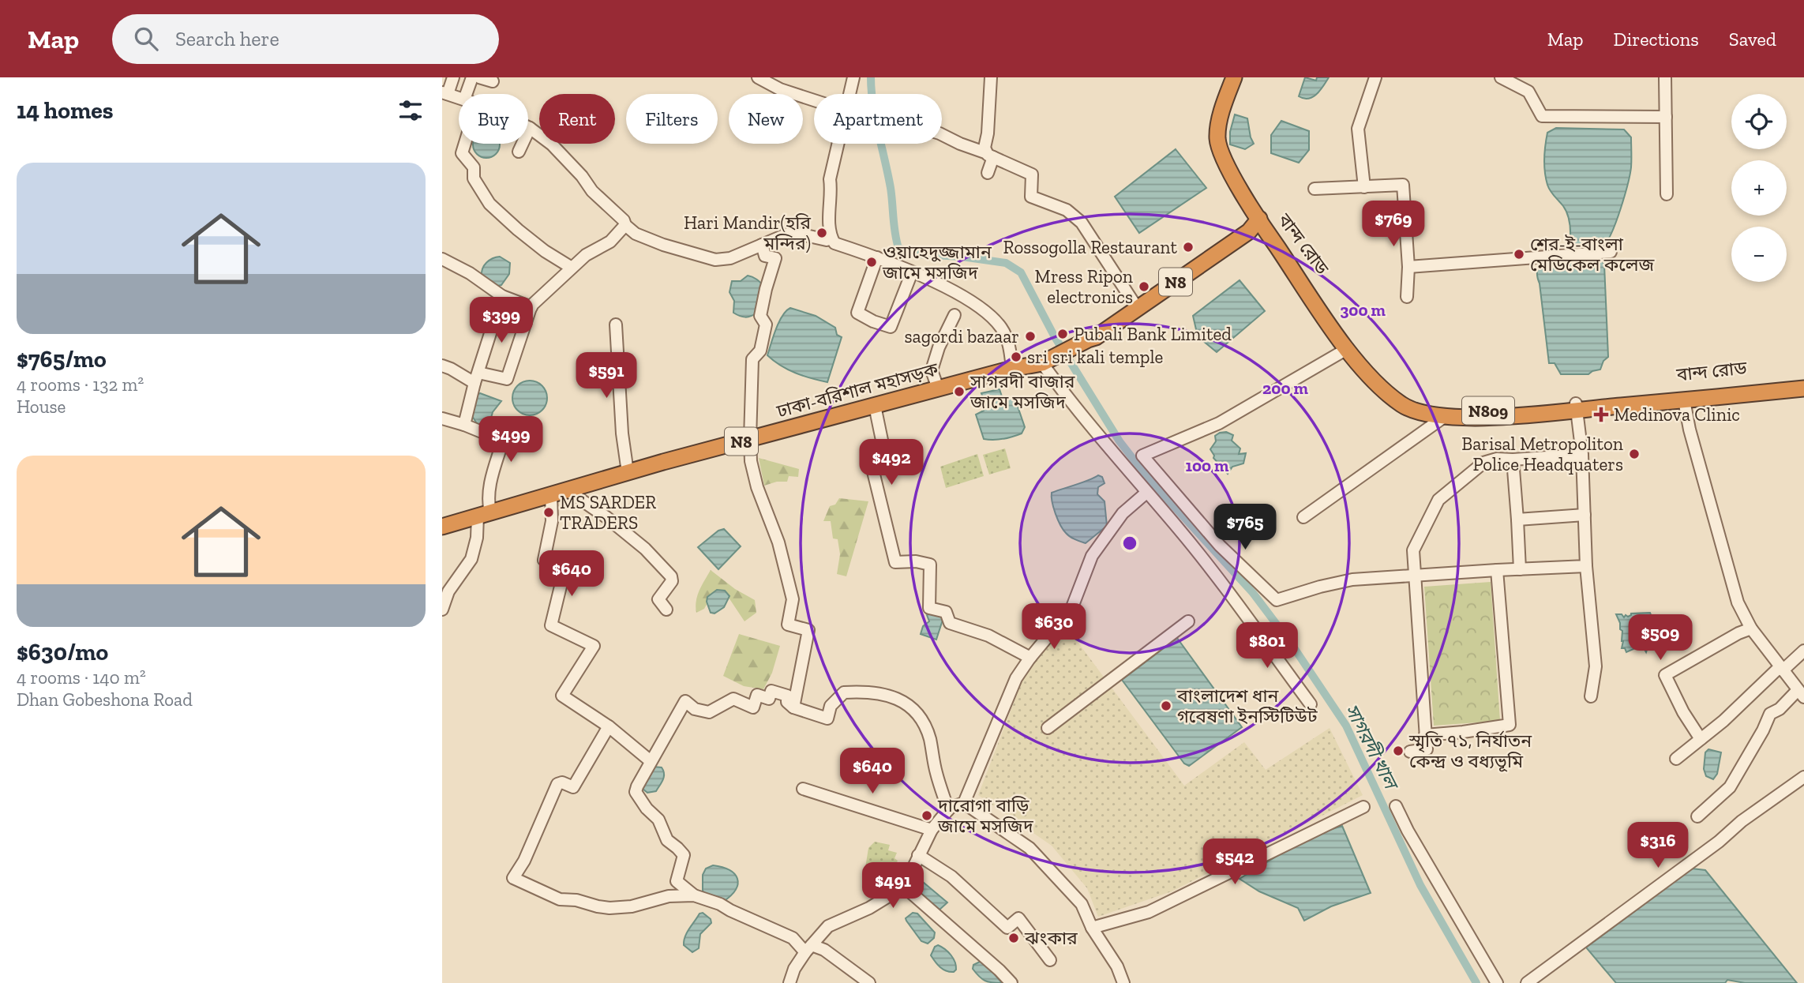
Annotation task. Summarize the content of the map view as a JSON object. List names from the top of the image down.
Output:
{
  "streets": {
    "highway": [
      "বান্দ রোড",
      "N8",
      "ঢাকা-বরিশাল মহাসড়ক",
      "N809"
    ]
  },
  "crossings": [
    ["বান্দ রোড", "N8"],
    ["N8", "ঢাকা-বরিশাল মহাসড়ক"]
  ],
  "water": ["সাগরদী খাল"],
  "places": {
    "other": [
      "Hari Mandir(হরি মন্দির)",
      "Rossogolla Restaurant",
      "শের-ই-বাংলা মেডিকেল কলেজ",
      "ওয়াহেদুজ্জামান জামে মসজিদ",
      "Mress Ripon electronics",
      "Pubali Bank Limited",
      "sagordi bazaar",
      "sri sri kali temple",
      "সাগরদী বাজার জামে মসজিদ",
      "Barisal Metropoliton Police Headquaters",
      "MS SARDER TRADERS",
      "বাংলাদেশ ধান গবেষণা ইনস্টিটিউট",
      "স্মৃতি ৭১, নির্যাতন কেন্দ্র ও বধ্যভূমি",
      "দারোগা বাড়ি জামে মসজিদ",
      "ঝংকার"
    ],
    "health": ["Medinova Clinic"]
  },
  "page": {
    "header": "Map",
    "search": "Search here",
    "nav": ["Map", "Directions", "Saved"],
    "heading": "14 homes",
    "map_buttons": ["+", "−"],
    "chip": [
      "Buy",
      "Rent",
      "Filters",
      "New",
      "Apartment"
    ],
    "list": [
      {
        "name": "$765/mo",
        "note": "4 rooms · 132 m² · House"
      },
      {
        "name": "$630/mo",
        "note": "4 rooms · 140 m² · Dhan Gobeshona Road"
      }
    ],
    "price": [
      "$769",
      "$399",
      "$591",
      "$499",
      "$492",
      "$765",
      "$640",
      "$630",
      "$509",
      "$801",
      "$640",
      "$316",
      "$542",
      "$491"
    ]
  },
  "rings": ["300 m", "200 m", "100 m"]
}
